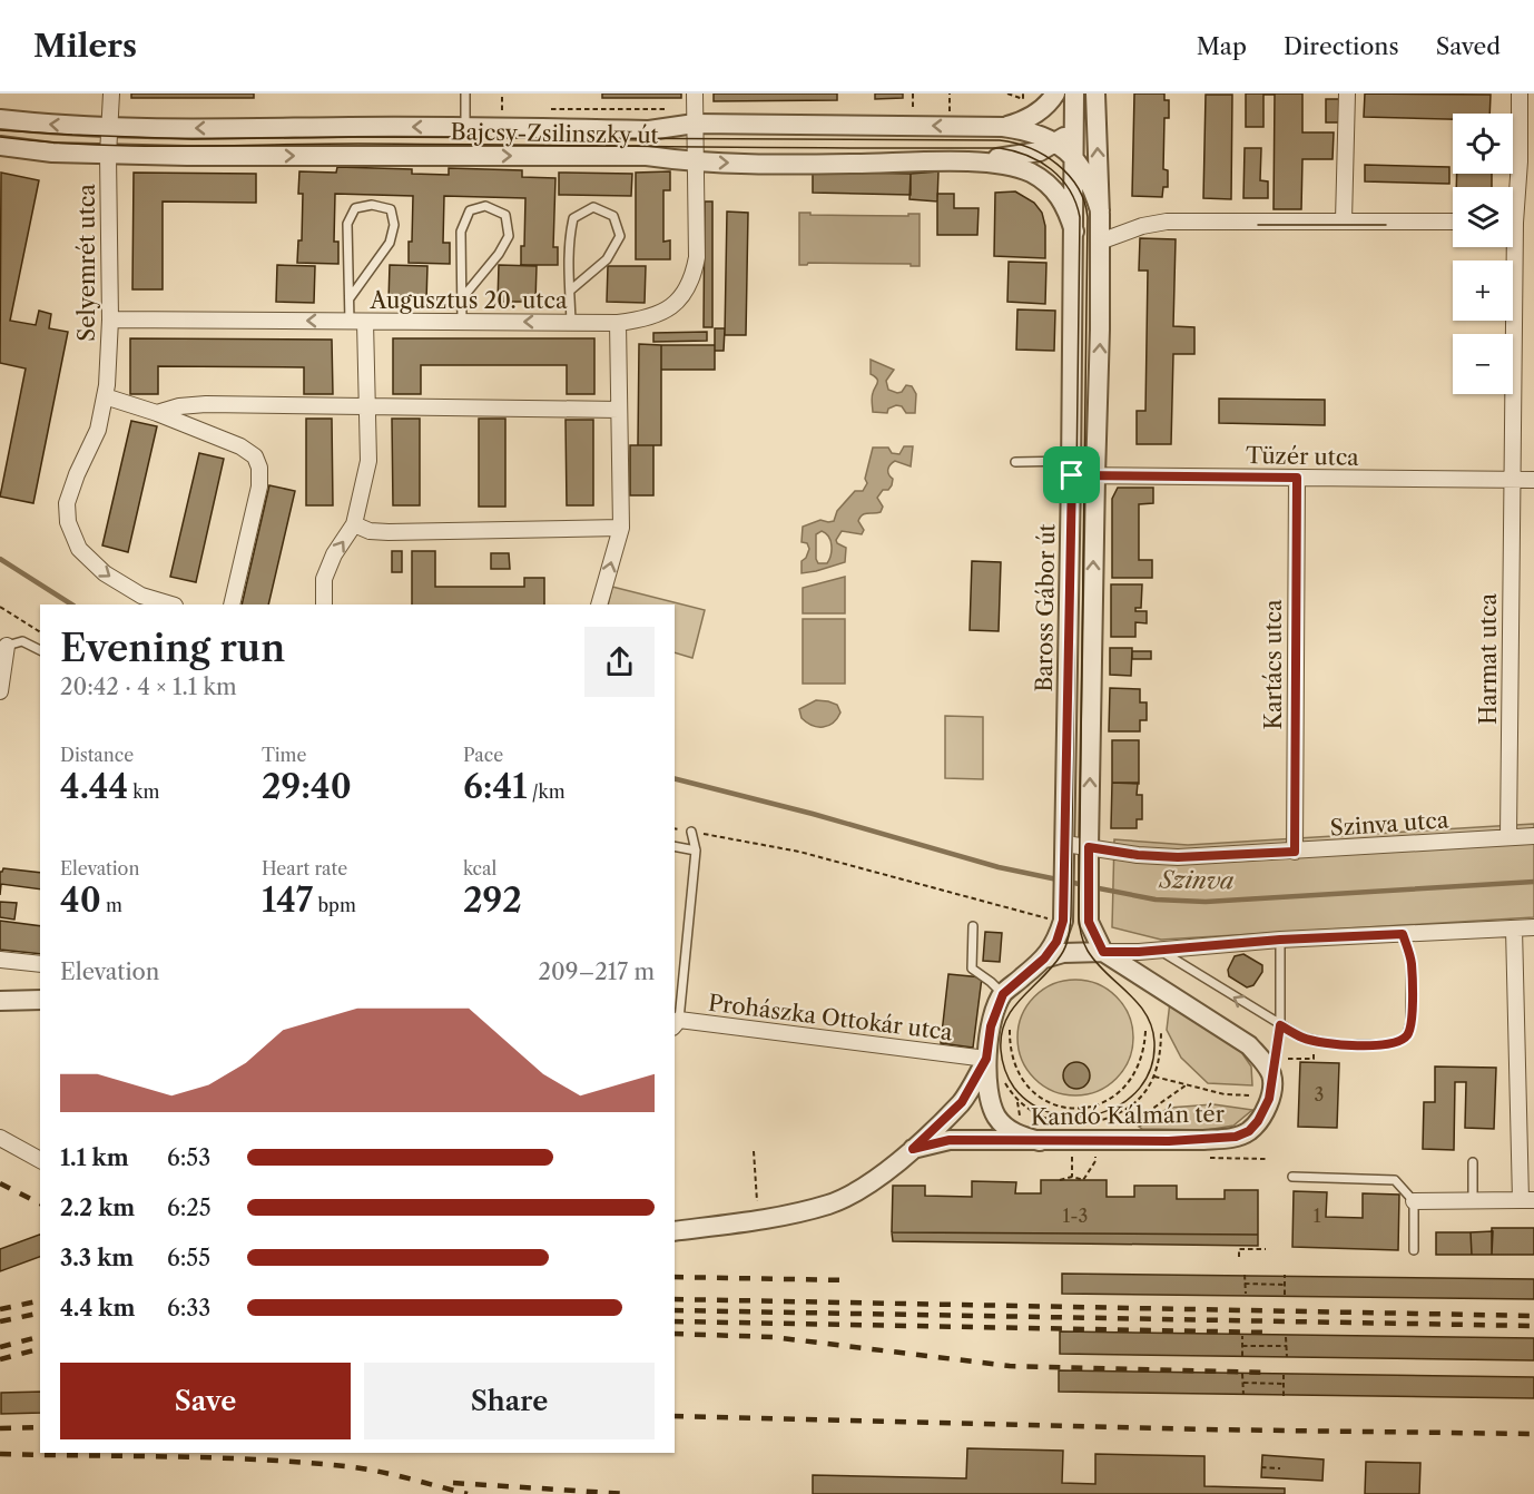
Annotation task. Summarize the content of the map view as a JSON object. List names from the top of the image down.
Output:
{
  "streets": {
    "street": [
      "Bajcsy-Zsilinszky út",
      "Selyemrét utca",
      "Augusztus 20. utca",
      "Tüzér utca",
      "Baross Gábor út",
      "Harmat utca",
      "Kartács utca",
      "Szinva utca",
      "Prohászka Ottokár utca",
      "Kandó Kálmán tér"
    ]
  },
  "crossings": [
    ["Bajcsy-Zsilinszky út", "Selyemrét utca"],
    ["Bajcsy-Zsilinszky út", "Augusztus 20. utca"],
    ["Bajcsy-Zsilinszky út", "Baross Gábor út"],
    ["Selyemrét utca", "Augusztus 20. utca"],
    ["Tüzér utca", "Baross Gábor út"],
    ["Tüzér utca", "Harmat utca"],
    ["Tüzér utca", "Kartács utca"],
    ["Baross Gábor út", "Szinva utca"],
    ["Harmat utca", "Szinva utca"],
    ["Kartács utca", "Szinva utca"]
  ],
  "one_way": ["Selyemrét utca"],
  "water": ["Szinva"],
  "house_numbers": ["3", "1-3", "1"],
  "page": {
    "header": "Milers",
    "nav": ["Map", "Directions", "Saved"],
    "map_buttons": ["+", "−"],
    "heading": ["Evening run", "20:42 · 4 × 1.1 km"],
    "stats": [
      ["Distance", "4.44 km"],
      ["Time", "29:40"],
      ["Pace", "6:41 /km"],
      ["Elevation", "40 m"],
      ["Heart rate", "147 bpm"],
      ["kcal", "292"]
    ],
    "chart": ["Elevation", "209–217 m"],
    "list": [
      {
        "name": "1.1 km",
        "note": "6:53"
      },
      {
        "name": "2.2 km",
        "note": "6:25"
      },
      {
        "name": "3.3 km",
        "note": "6:55"
      },
      {
        "name": "4.4 km",
        "note": "6:33"
      }
    ],
    "buttons": ["Save", "Share"]
  }
}
